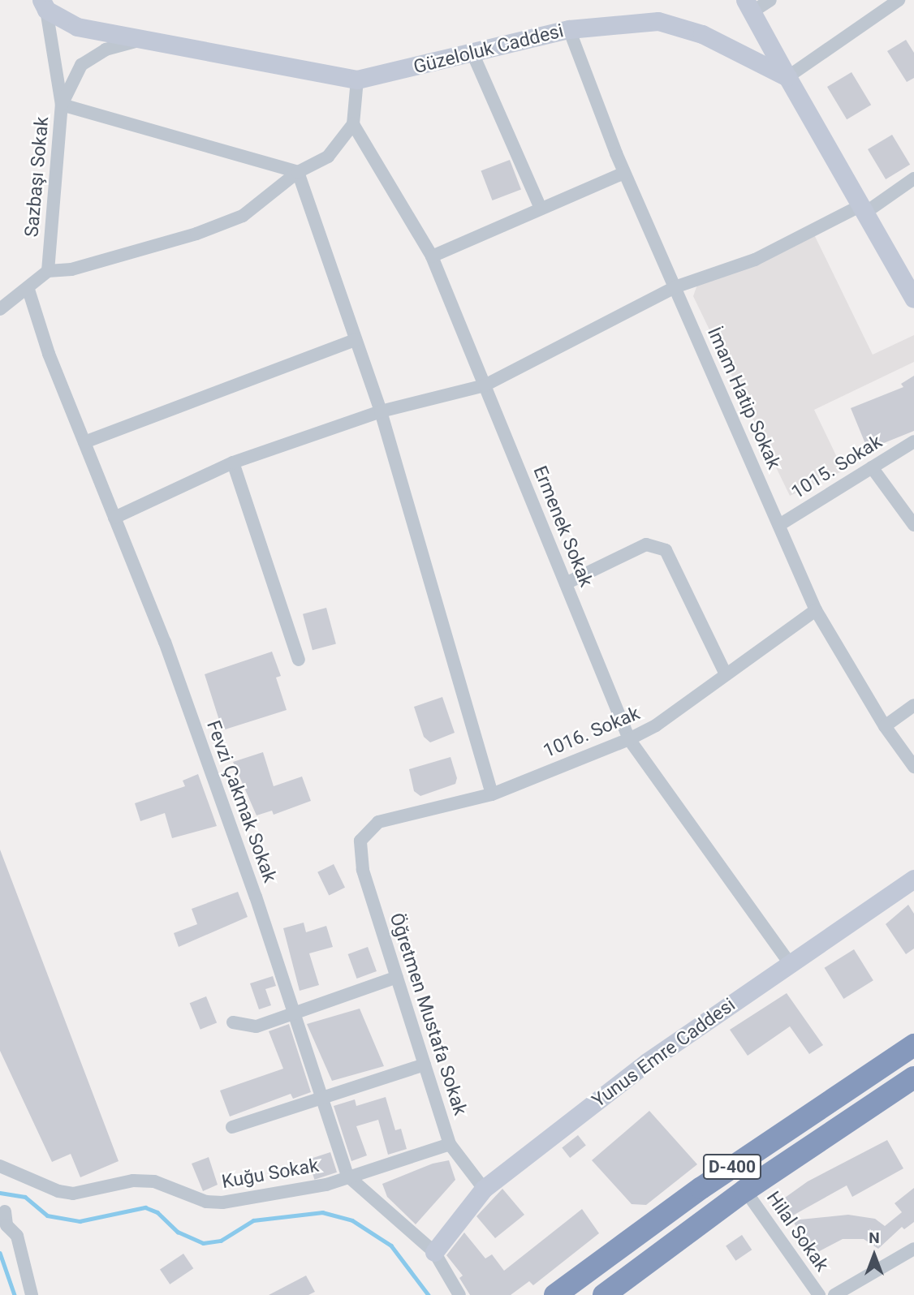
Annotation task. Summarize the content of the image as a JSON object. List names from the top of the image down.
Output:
{
  "streets": {
    "highway": ["D-400"],
    "main road": ["Güzeloluk Caddesi", "Yunus Emre Caddesi"],
    "street": [
      "Sazbaşı Sokak",
      "İmam Hatip Sokak",
      "1015. Sokak",
      "Ermenek Sokak",
      "1016. Sokak",
      "Fevzi Çakmak Sokak",
      "Öğretmen Mustafa Sokak",
      "Kuğu Sokak",
      "Hilal Sokak"
    ]
  },
  "crossings": [
    ["Güzeloluk Caddesi", "Sazbaşı Sokak"],
    ["Güzeloluk Caddesi", "İmam Hatip Sokak"],
    ["İmam Hatip Sokak", "1015. Sokak"],
    ["İmam Hatip Sokak", "1016. Sokak"],
    ["Ermenek Sokak", "1016. Sokak"],
    ["Ermenek Sokak", "Yunus Emre Caddesi"],
    ["1016. Sokak", "Öğretmen Mustafa Sokak"],
    ["Fevzi Çakmak Sokak", "Kuğu Sokak"],
    ["Öğretmen Mustafa Sokak", "Yunus Emre Caddesi"],
    ["Öğretmen Mustafa Sokak", "Kuğu Sokak"],
    ["D-400", "Hilal Sokak"]
  ],
  "north": "top"
}
